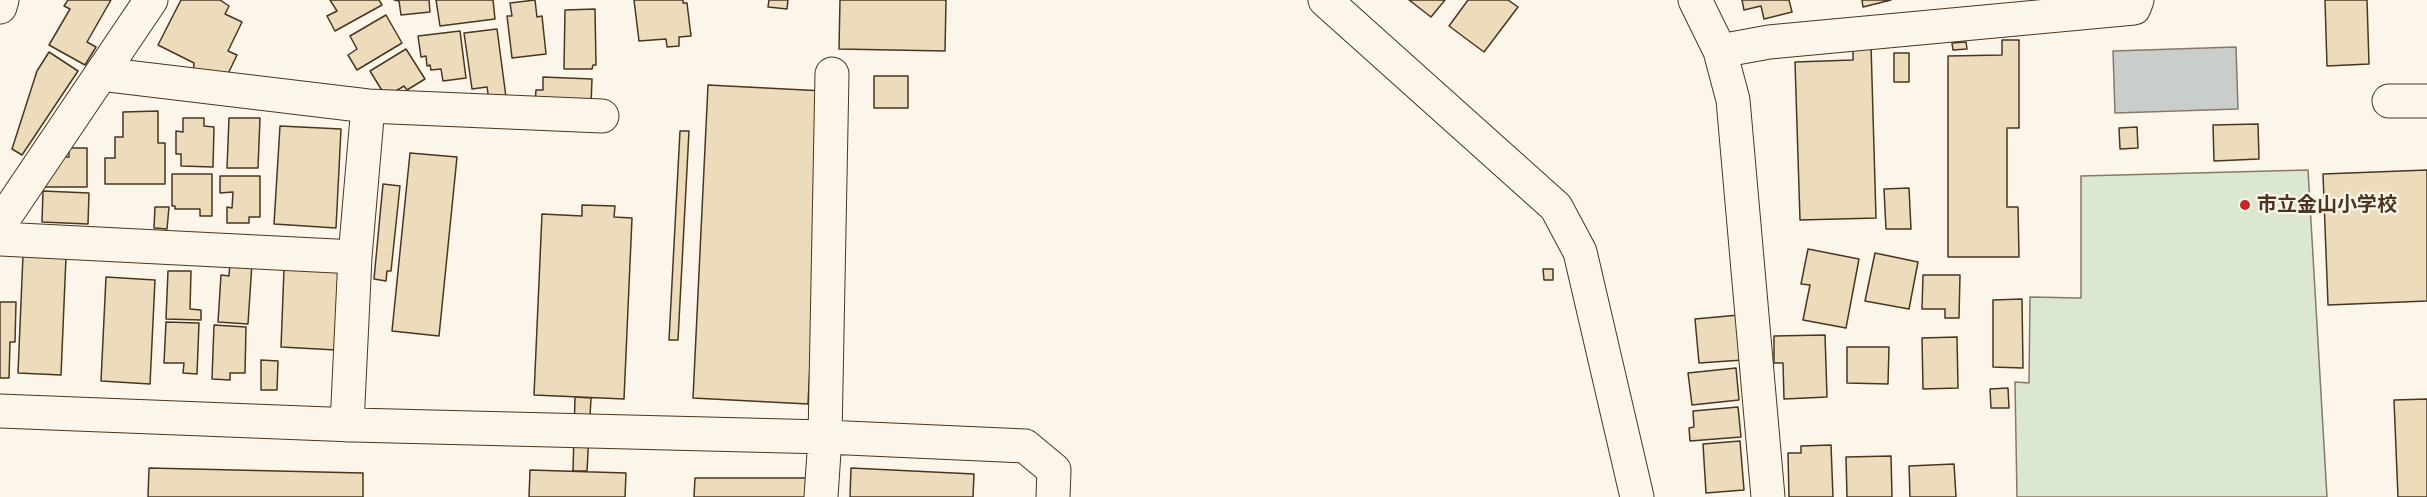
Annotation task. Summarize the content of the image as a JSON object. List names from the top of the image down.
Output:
{
  "places": ["市立金山小学校"]
}
